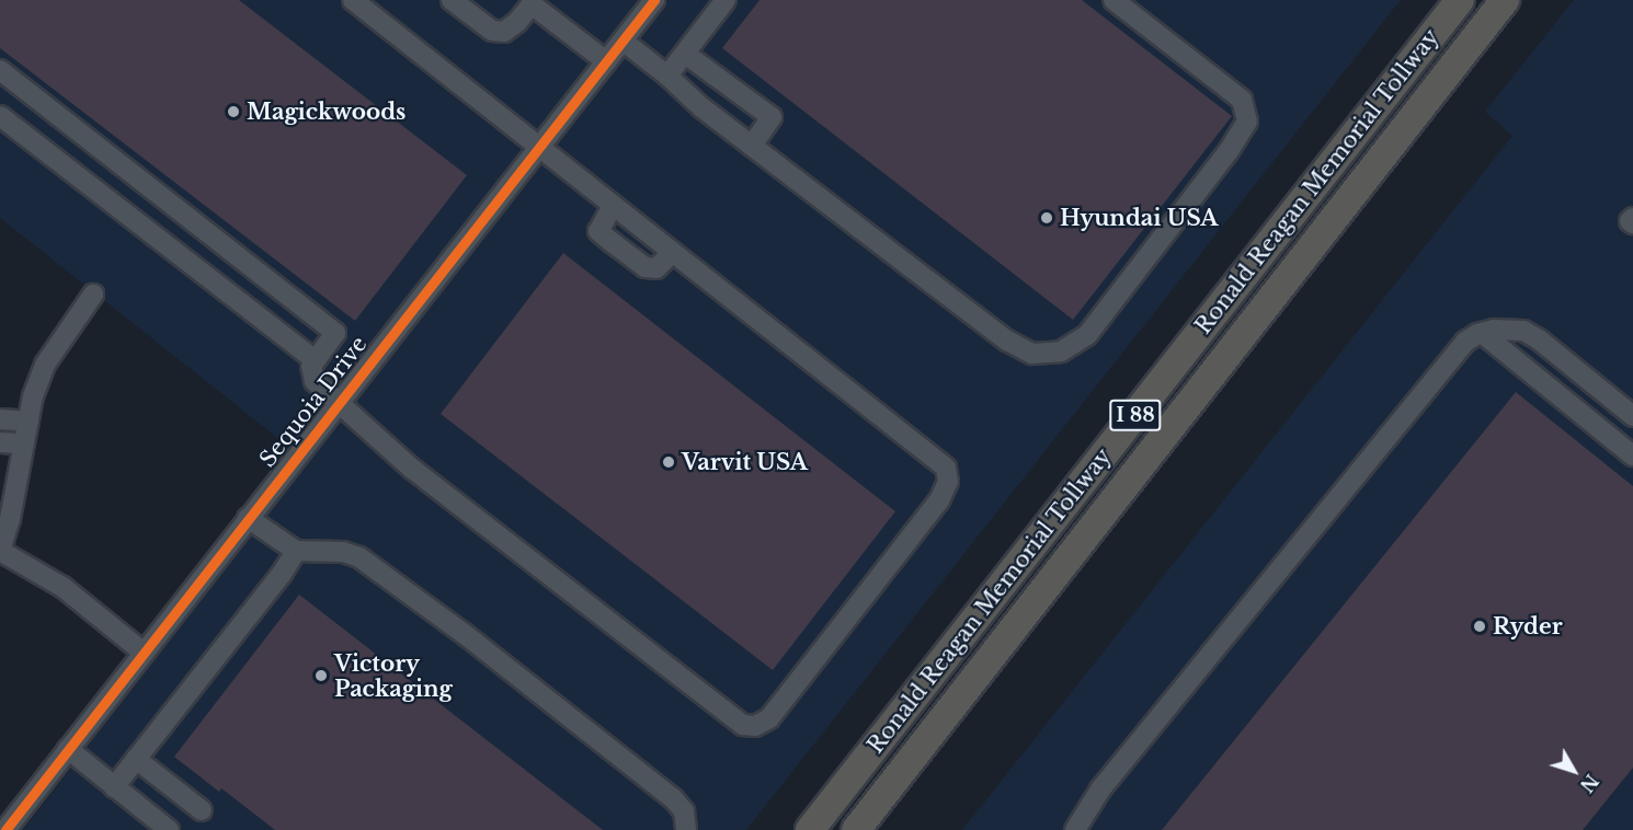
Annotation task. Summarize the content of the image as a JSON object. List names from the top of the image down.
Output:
{
  "streets": {
    "highway": ["Ronald Reagan Memorial Tollway", "I 88"],
    "street": ["Sequoia Drive"]
  },
  "places": [
    "Magickwoods",
    "Hyundai USA",
    "Varvit USA",
    "Ryder",
    "Victory Packaging"
  ],
  "north": "bottom right"
}
